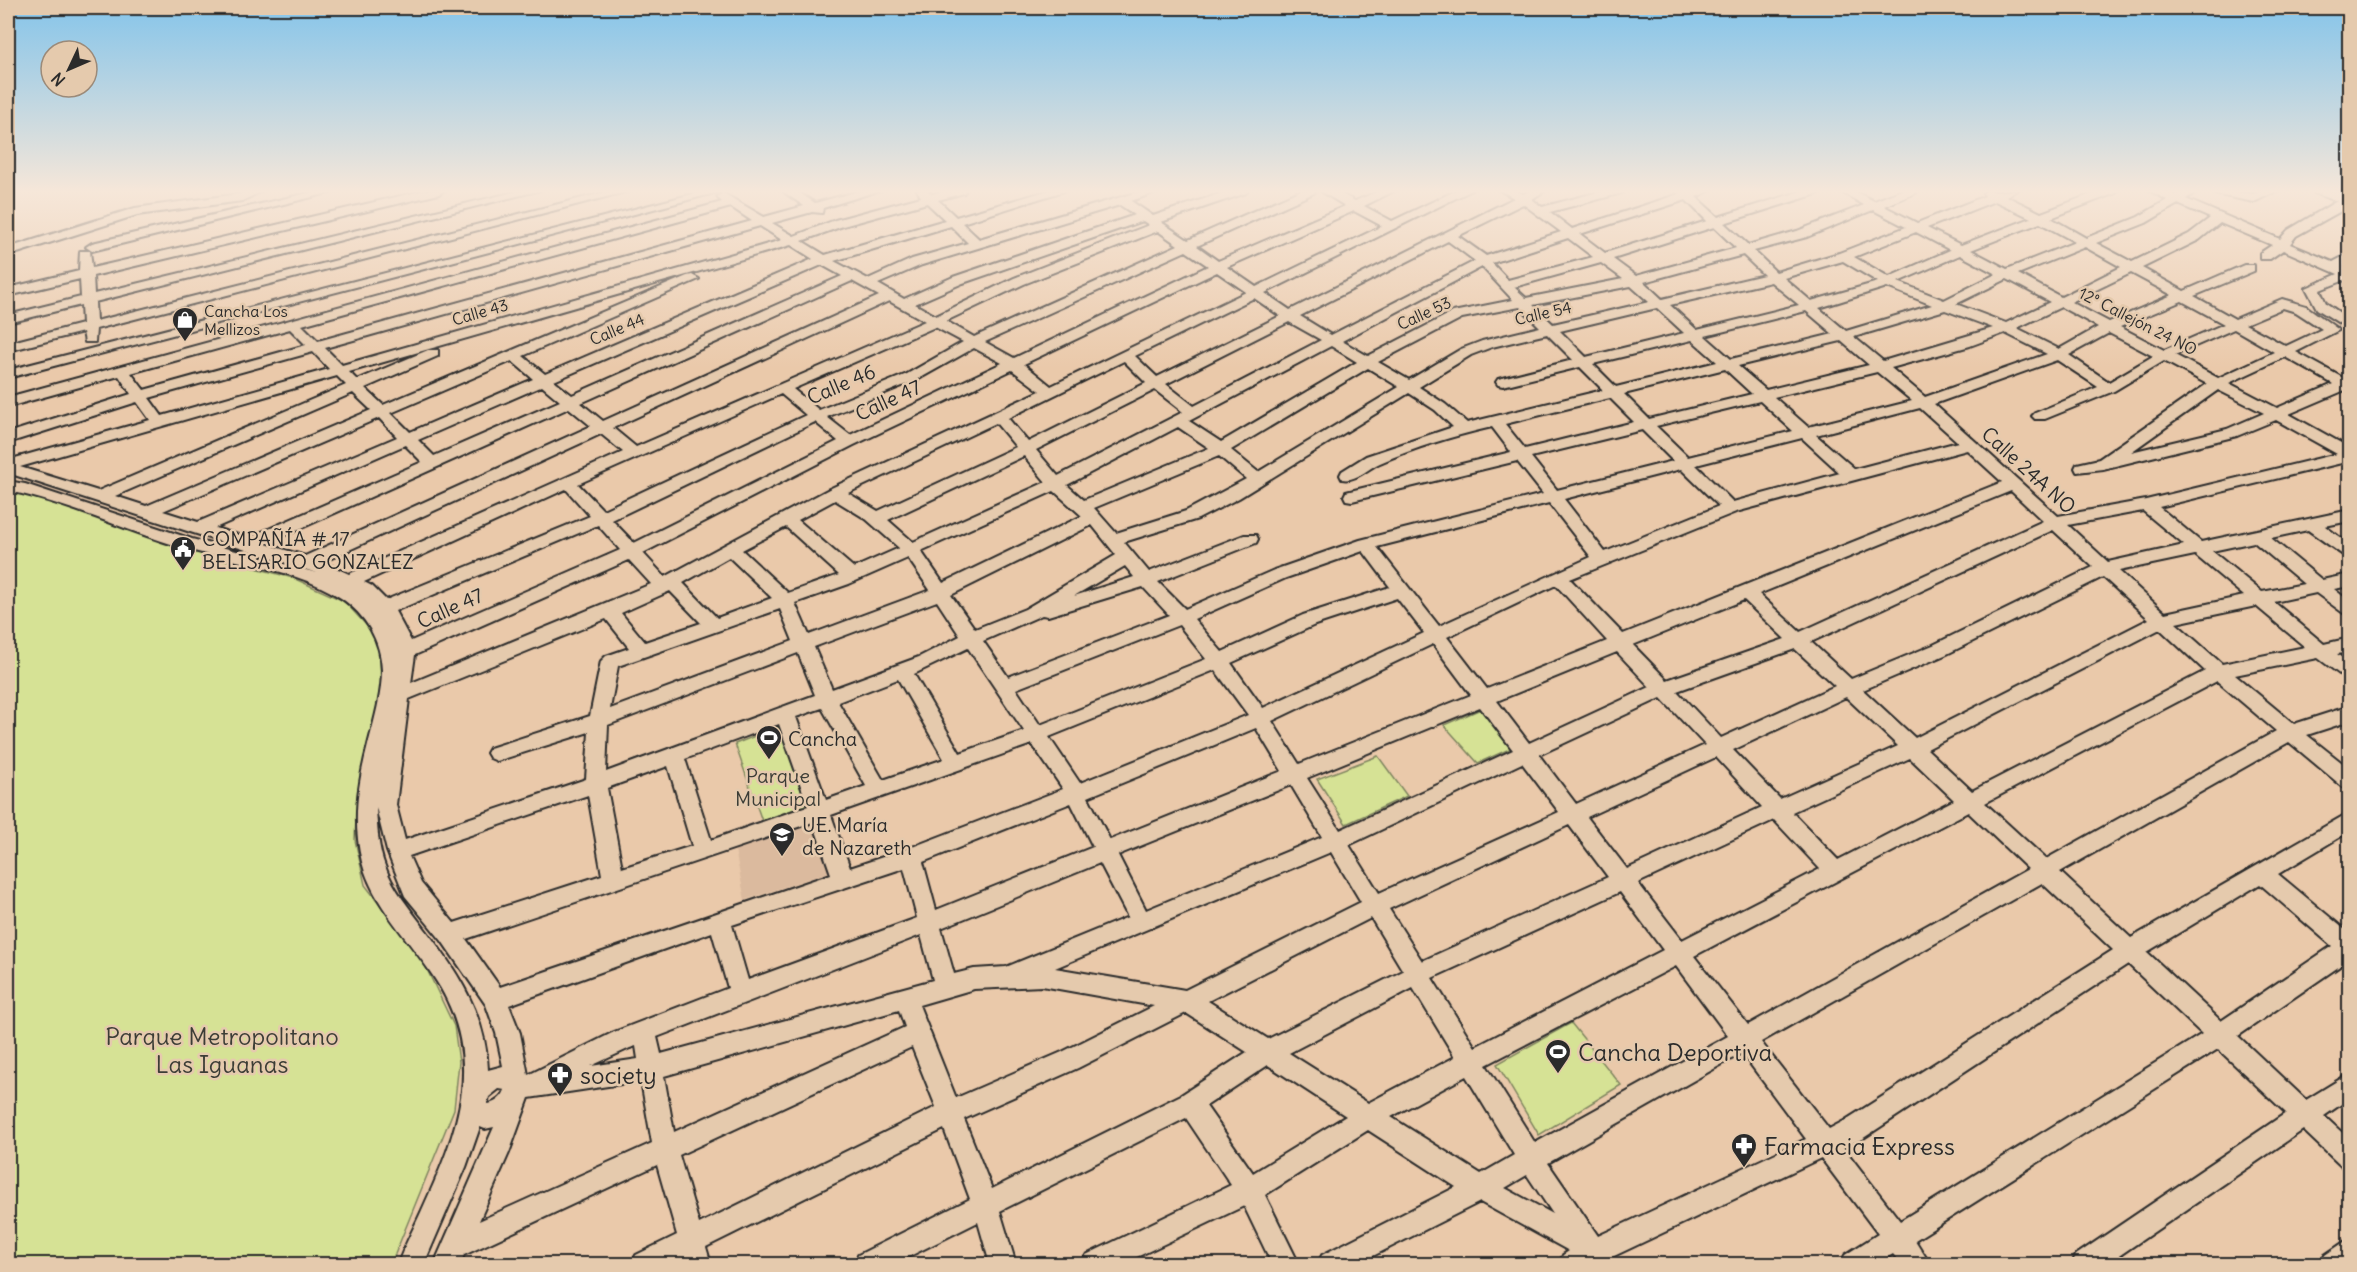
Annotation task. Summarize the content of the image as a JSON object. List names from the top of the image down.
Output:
{
  "streets": {
    "street": [
      "Calle 43",
      "Calle 53",
      "Calle 54",
      "12° Callejón 24 NO",
      "Calle 44",
      "Calle 46",
      "Calle 47",
      "Calle 24A NO"
    ]
  },
  "crossings": [
    ["Calle 54", "Calle 24A NO"]
  ],
  "parks": ["Parque Municipal", "Parque Metropolitano Las Iguanas"],
  "places": {
    "shop": ["Cancha Los Mellizos"],
    "public building": ["COMPAÑÍA # 17 BELISARIO GONZALEZ"],
    "sports": ["Cancha", "Cancha Deportiva"],
    "school or university": ["UE. María de Nazareth"],
    "pharmacy": ["society", "Farmacia Express"]
  },
  "north": "bottom left"
}
